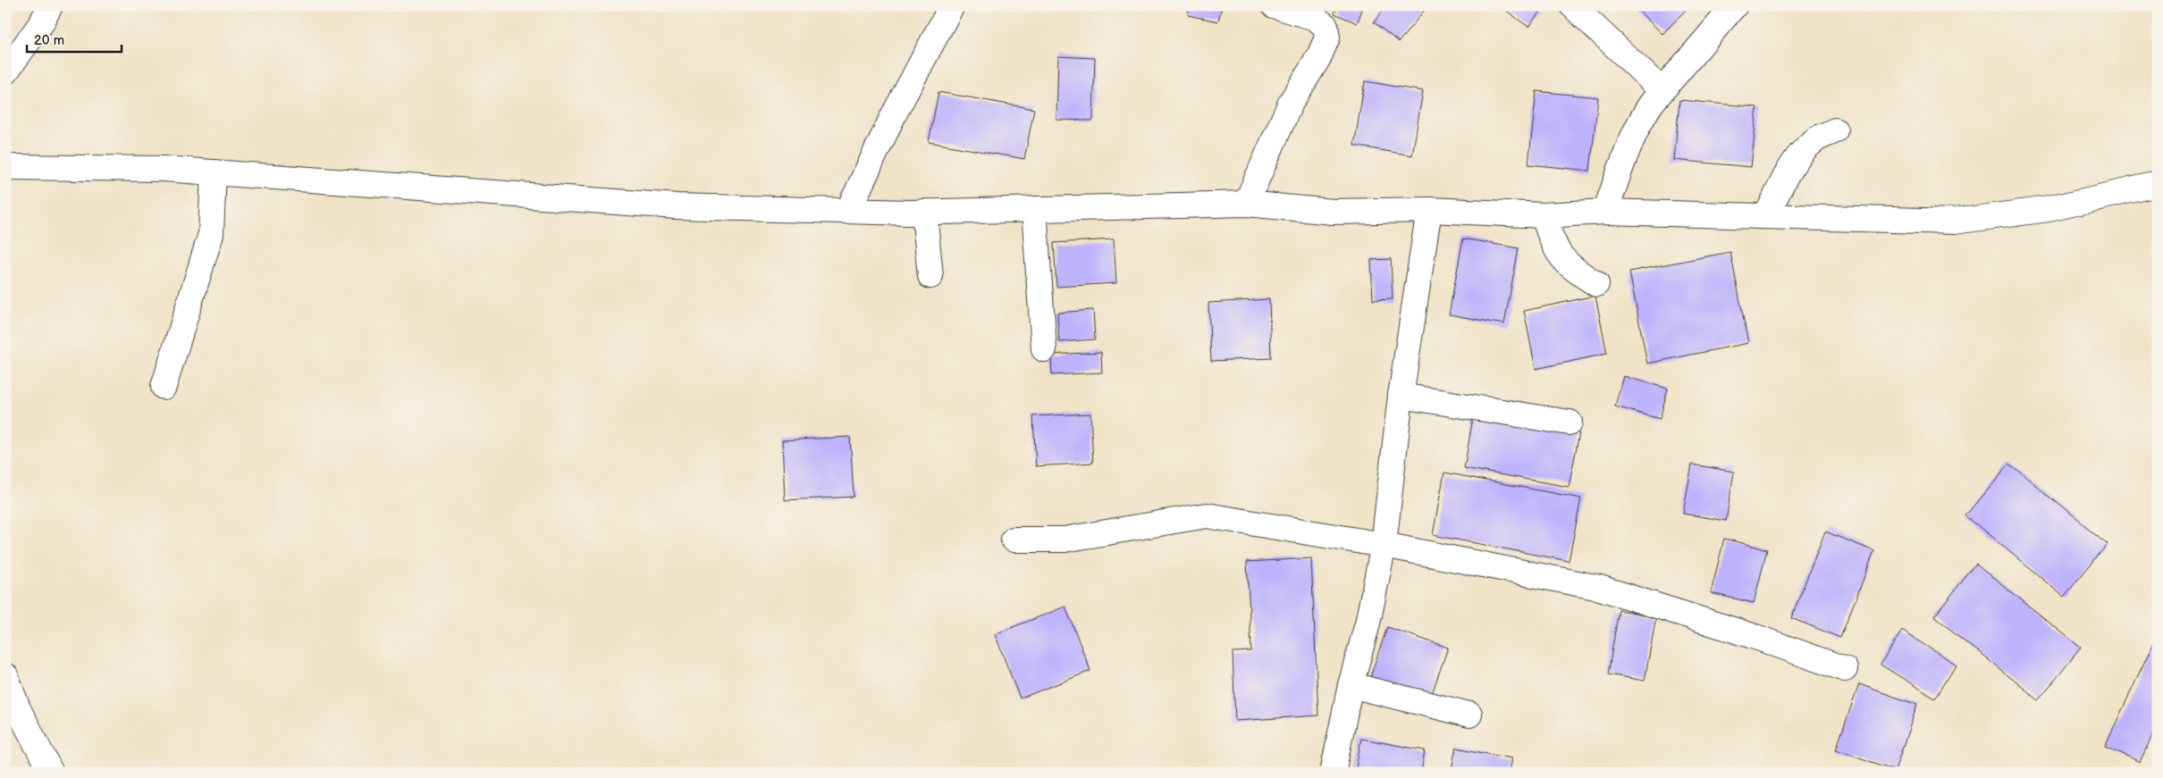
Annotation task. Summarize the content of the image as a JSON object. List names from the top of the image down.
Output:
{
  "scale_bar": "20 m"
}
